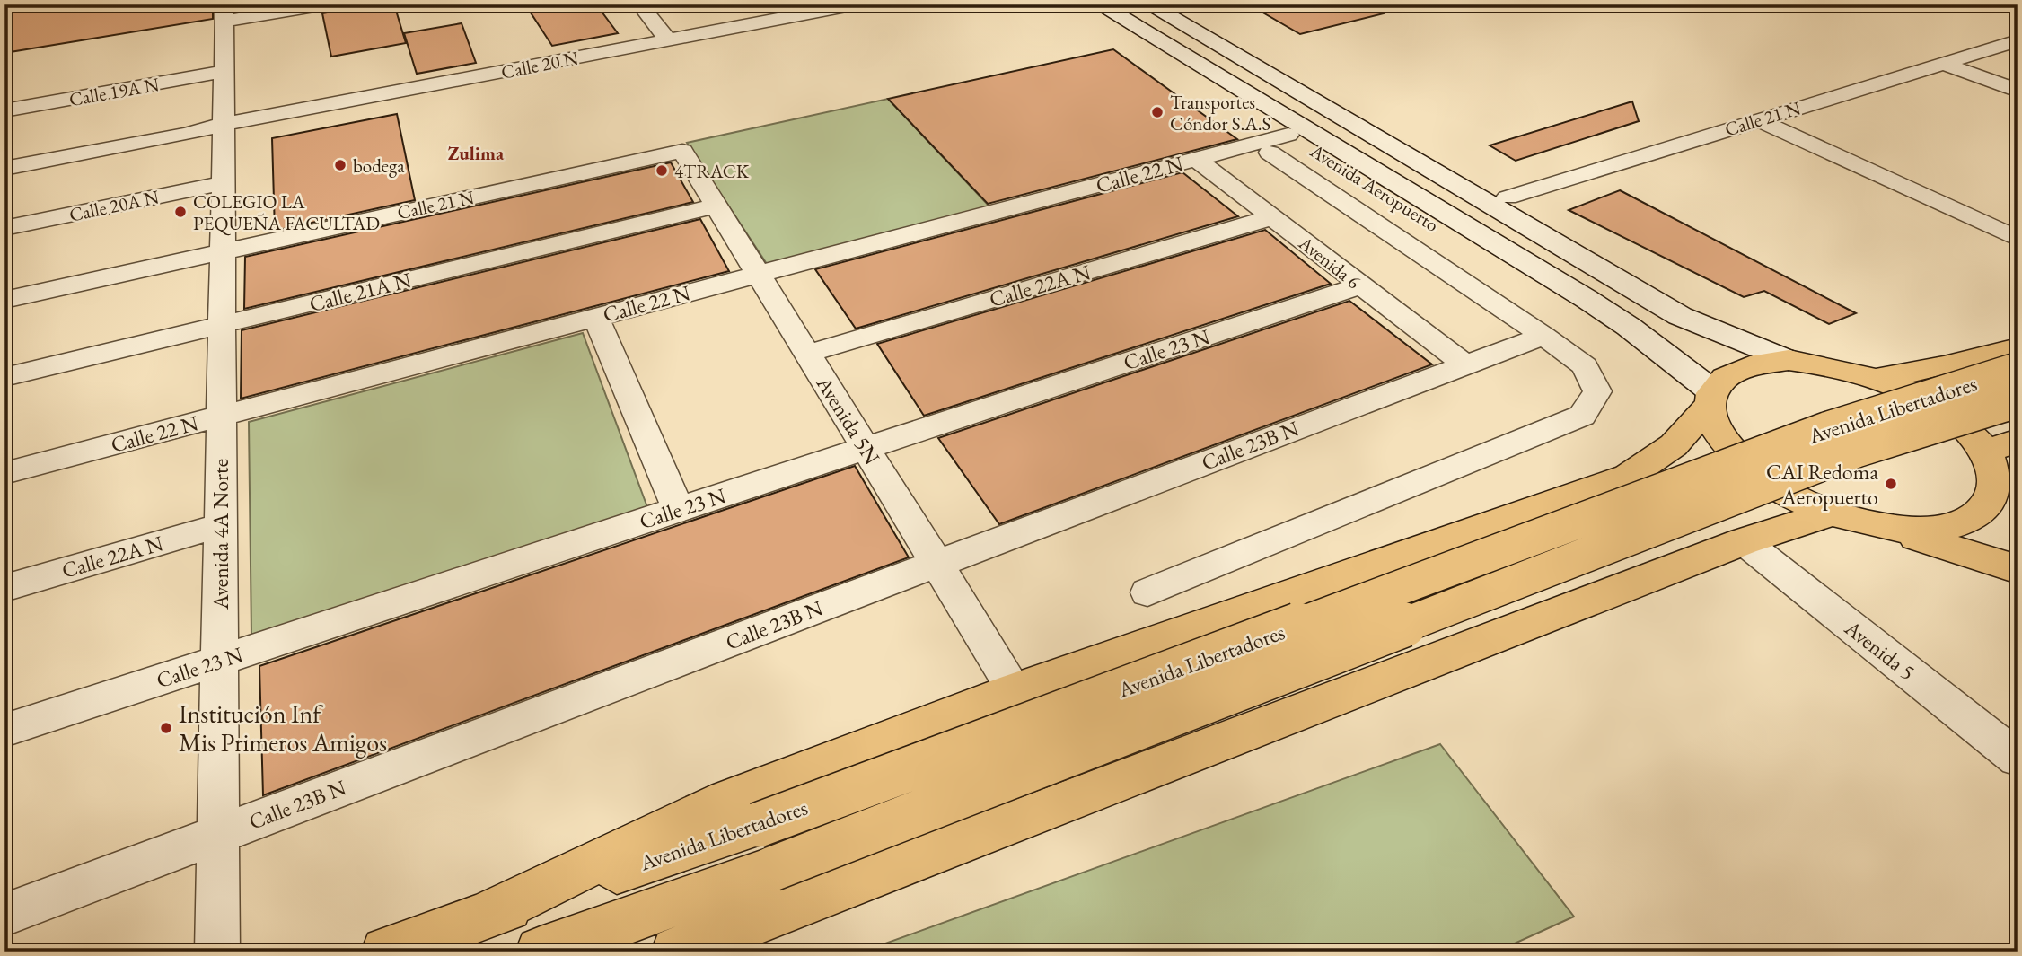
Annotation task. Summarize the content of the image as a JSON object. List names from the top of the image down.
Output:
{
  "streets": {
    "main road": ["Avenida Aeropuerto", "Avenida Libertadores"],
    "street": [
      "Calle 20 N",
      "Calle 19A N",
      "Calle 21 N",
      "Calle 22 N",
      "Calle 20A N",
      "Avenida 6",
      "Calle 22A N",
      "Calle 21A N",
      "Calle 23 N",
      "Avenida 5N",
      "Calle 23B N",
      "Avenida 4A Norte",
      "Avenida 5"
    ]
  },
  "crossings": [
    ["Calle 20 N", "Avenida 4A Norte"],
    ["Calle 19A N", "Avenida 4A Norte"],
    ["Calle 21 N", "Avenida Aeropuerto"],
    ["Calle 21 N", "Avenida 5N"],
    ["Calle 21 N", "Avenida 4A Norte"],
    ["Calle 22 N", "Avenida Aeropuerto"],
    ["Calle 22 N", "Avenida 6"],
    ["Calle 22 N", "Avenida 5N"],
    ["Calle 22 N", "Avenida 4A Norte"],
    ["Avenida Aeropuerto", "Calle 23B N"],
    ["Calle 20A N", "Avenida 4A Norte"],
    ["Avenida 6", "Calle 22A N"],
    ["Avenida 6", "Calle 23 N"],
    ["Avenida 6", "Calle 23B N"],
    ["Calle 22A N", "Avenida 5N"],
    ["Calle 22A N", "Avenida 4A Norte"],
    ["Calle 21A N", "Avenida 5N"],
    ["Calle 21A N", "Avenida 4A Norte"],
    ["Calle 23 N", "Avenida 5N"],
    ["Calle 23 N", "Avenida 4A Norte"],
    ["Avenida 5N", "Calle 23B N"],
    ["Calle 23B N", "Avenida 4A Norte"]
  ],
  "districts": ["Zulima"],
  "places": [
    "Transportes Cóndor S.A.S",
    "bodega",
    "4TRACK",
    "COLEGIO LA PEQUEÑA FACULTAD",
    "CAI Redoma Aeropuerto",
    "Institución Inf Mis Primeros Amigos"
  ]
}
